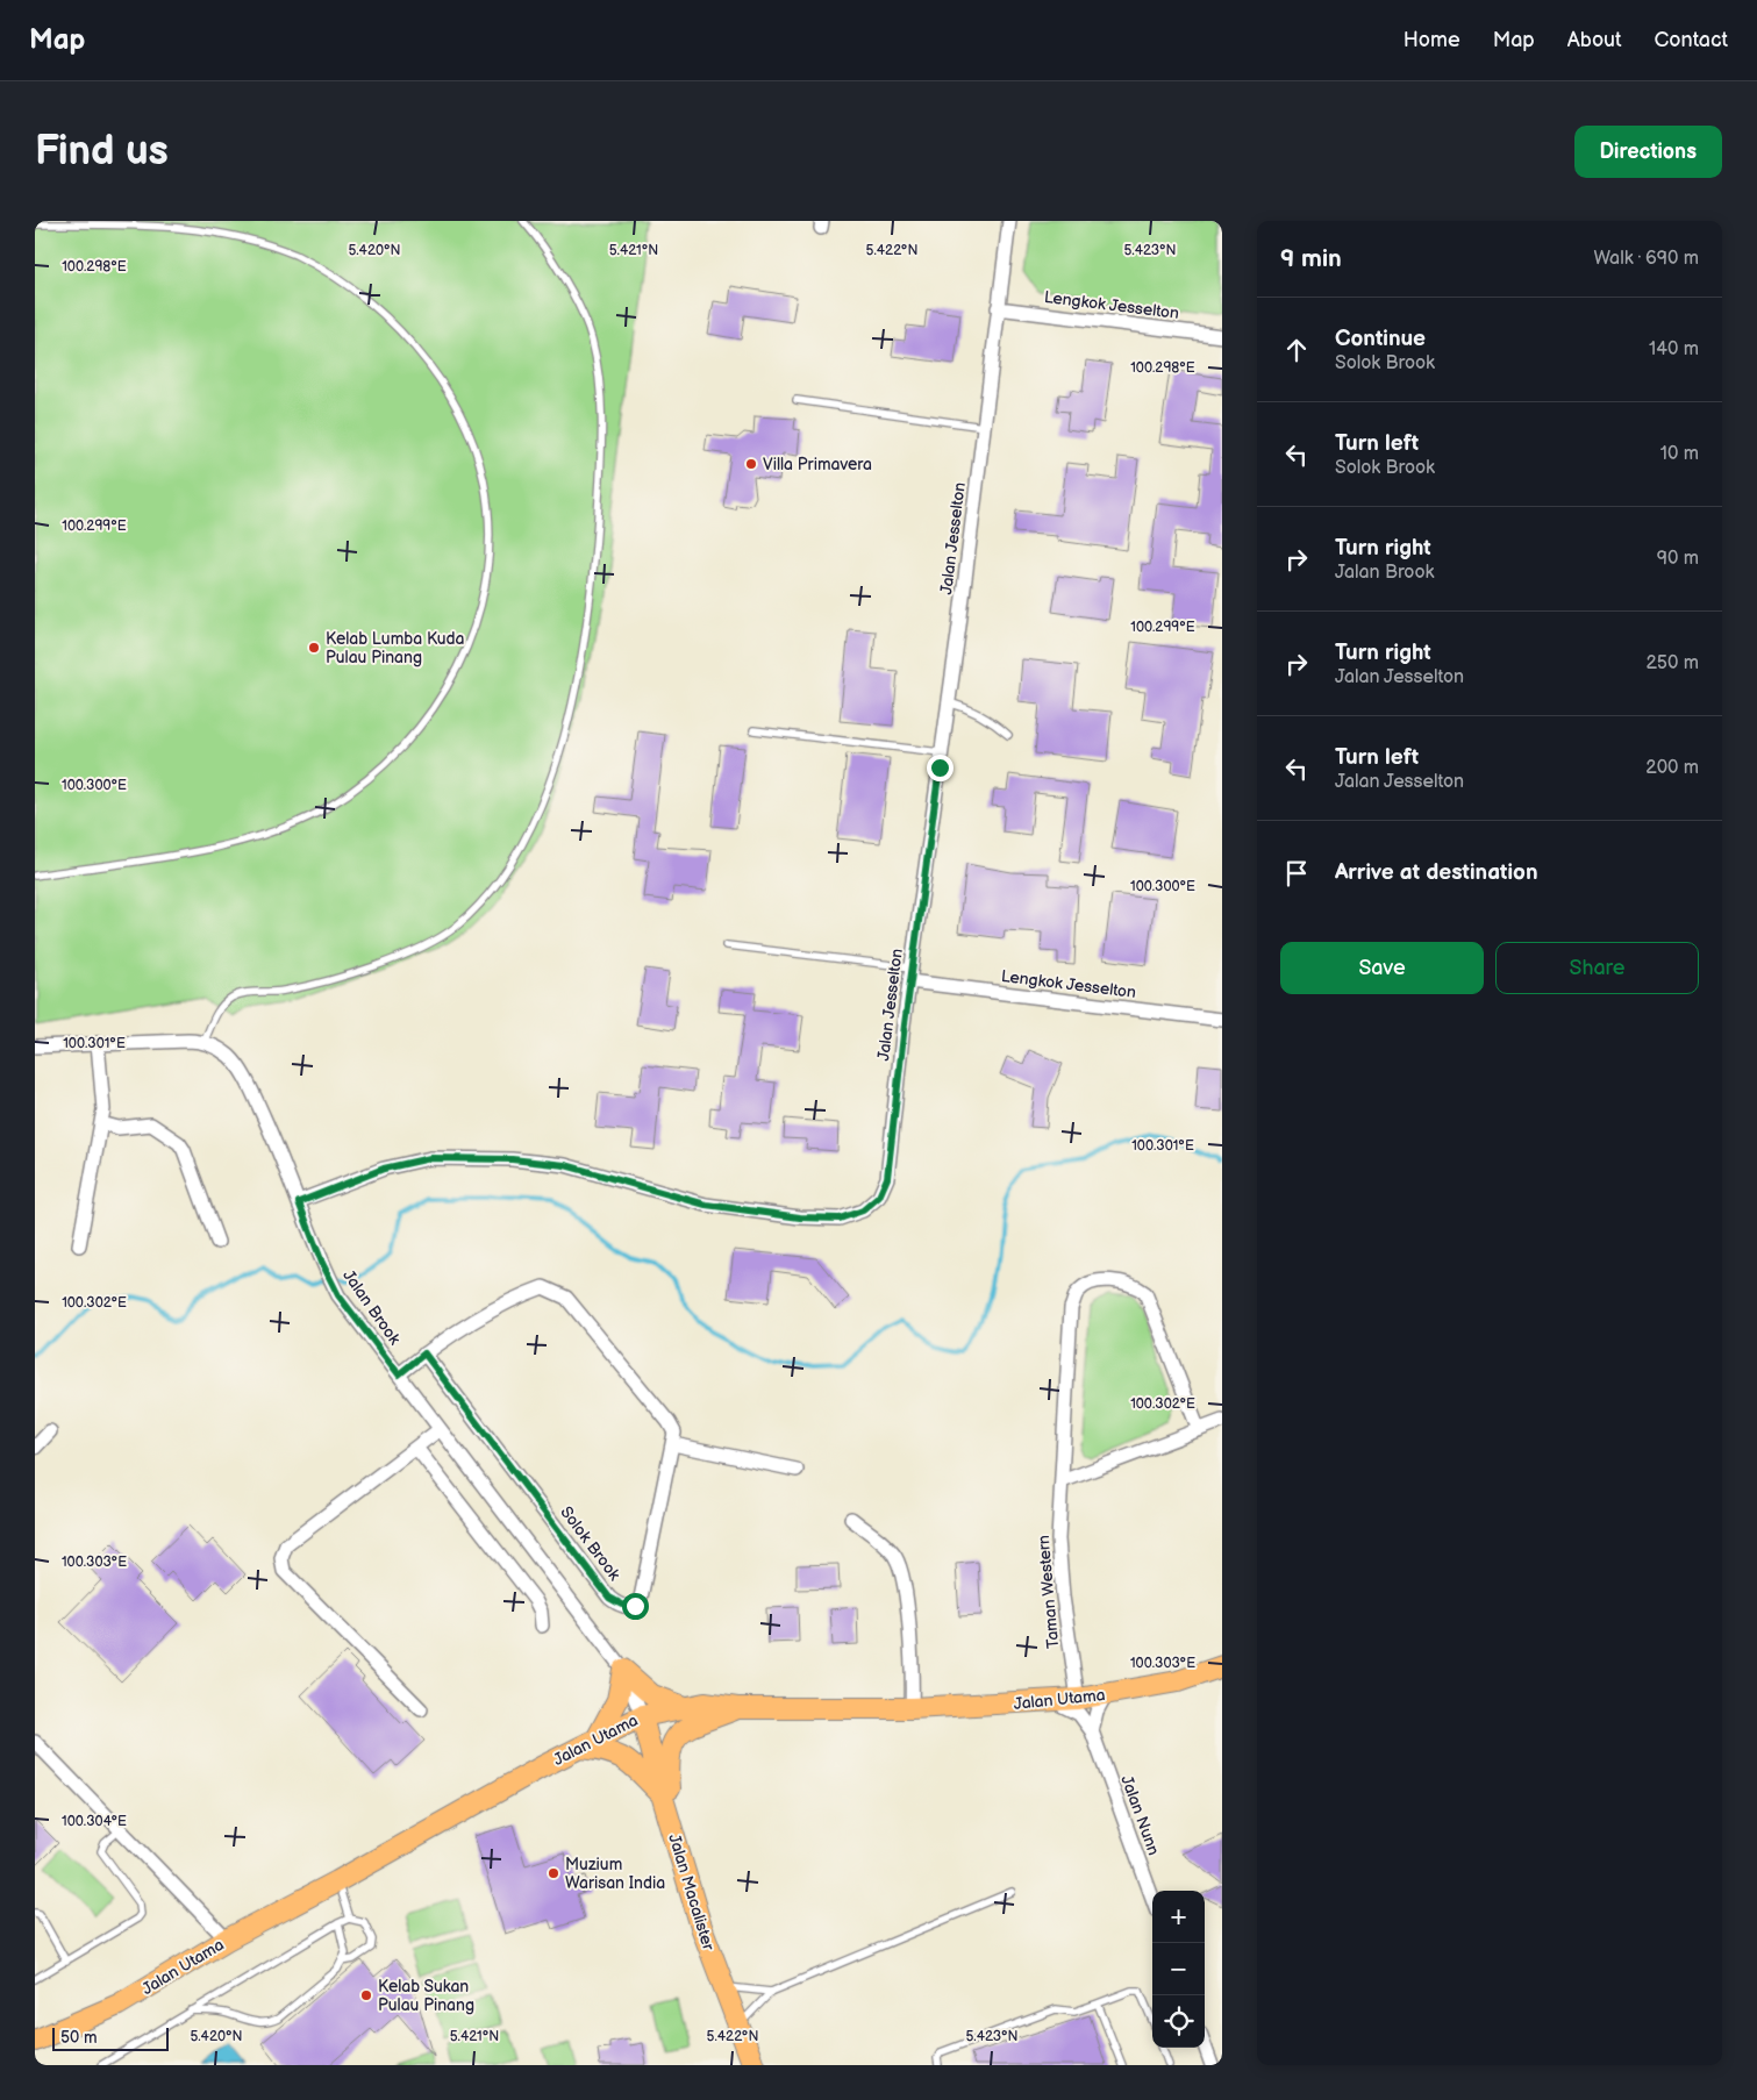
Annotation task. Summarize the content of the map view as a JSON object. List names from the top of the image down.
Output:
{
  "streets": {
    "main road": ["Jalan Utama", "Jalan Macalister"],
    "street": [
      "Lengkok Jesselton",
      "Jalan Jesselton",
      "Jalan Brook",
      "Solok Brook",
      "Taman Western",
      "Jalan Nunn"
    ]
  },
  "crossings": [
    ["Lengkok Jesselton", "Jalan Jesselton"],
    ["Jalan Jesselton", "Jalan Brook"],
    ["Jalan Brook", "Solok Brook"],
    ["Jalan Brook", "Jalan Utama"],
    ["Jalan Brook", "Jalan Macalister"],
    ["Taman Western", "Jalan Utama"],
    ["Jalan Utama", "Jalan Nunn"],
    ["Jalan Utama", "Jalan Macalister"]
  ],
  "places": [
    "Villa Primavera",
    "Kelab Lumba Kuda Pulau Pinang",
    "Muzium Warisan India",
    "Kelab Sukan Pulau Pinang"
  ],
  "scale_bar": "50 m",
  "page": {
    "header": "Map",
    "nav": [
      "Home",
      "Map",
      "About",
      "Contact"
    ],
    "buttons": [
      "Directions",
      ["Save", "Share"]
    ],
    "title": "Find us",
    "heading": ["9 min", "Walk · 690 m"],
    "list": [
      ["Continue", "Solok Brook", "140 m"],
      ["Turn left", "Solok Brook", "10 m"],
      ["Turn right", "Jalan Brook", "90 m"],
      ["Turn right", "Jalan Jesselton", "250 m"],
      ["Turn left", "Jalan Jesselton", "200 m"],
      "Arrive at destination"
    ],
    "map_buttons": ["+", "−"],
    "scale": "50 m"
  },
  "coordinates": [
    "5.420°N",
    "5.421°N",
    "5.422°N",
    "5.423°N",
    "100.298°E",
    "100.299°E",
    "100.300°E",
    "100.301°E",
    "100.302°E",
    "100.303°E",
    "100.304°E"
  ]
}
